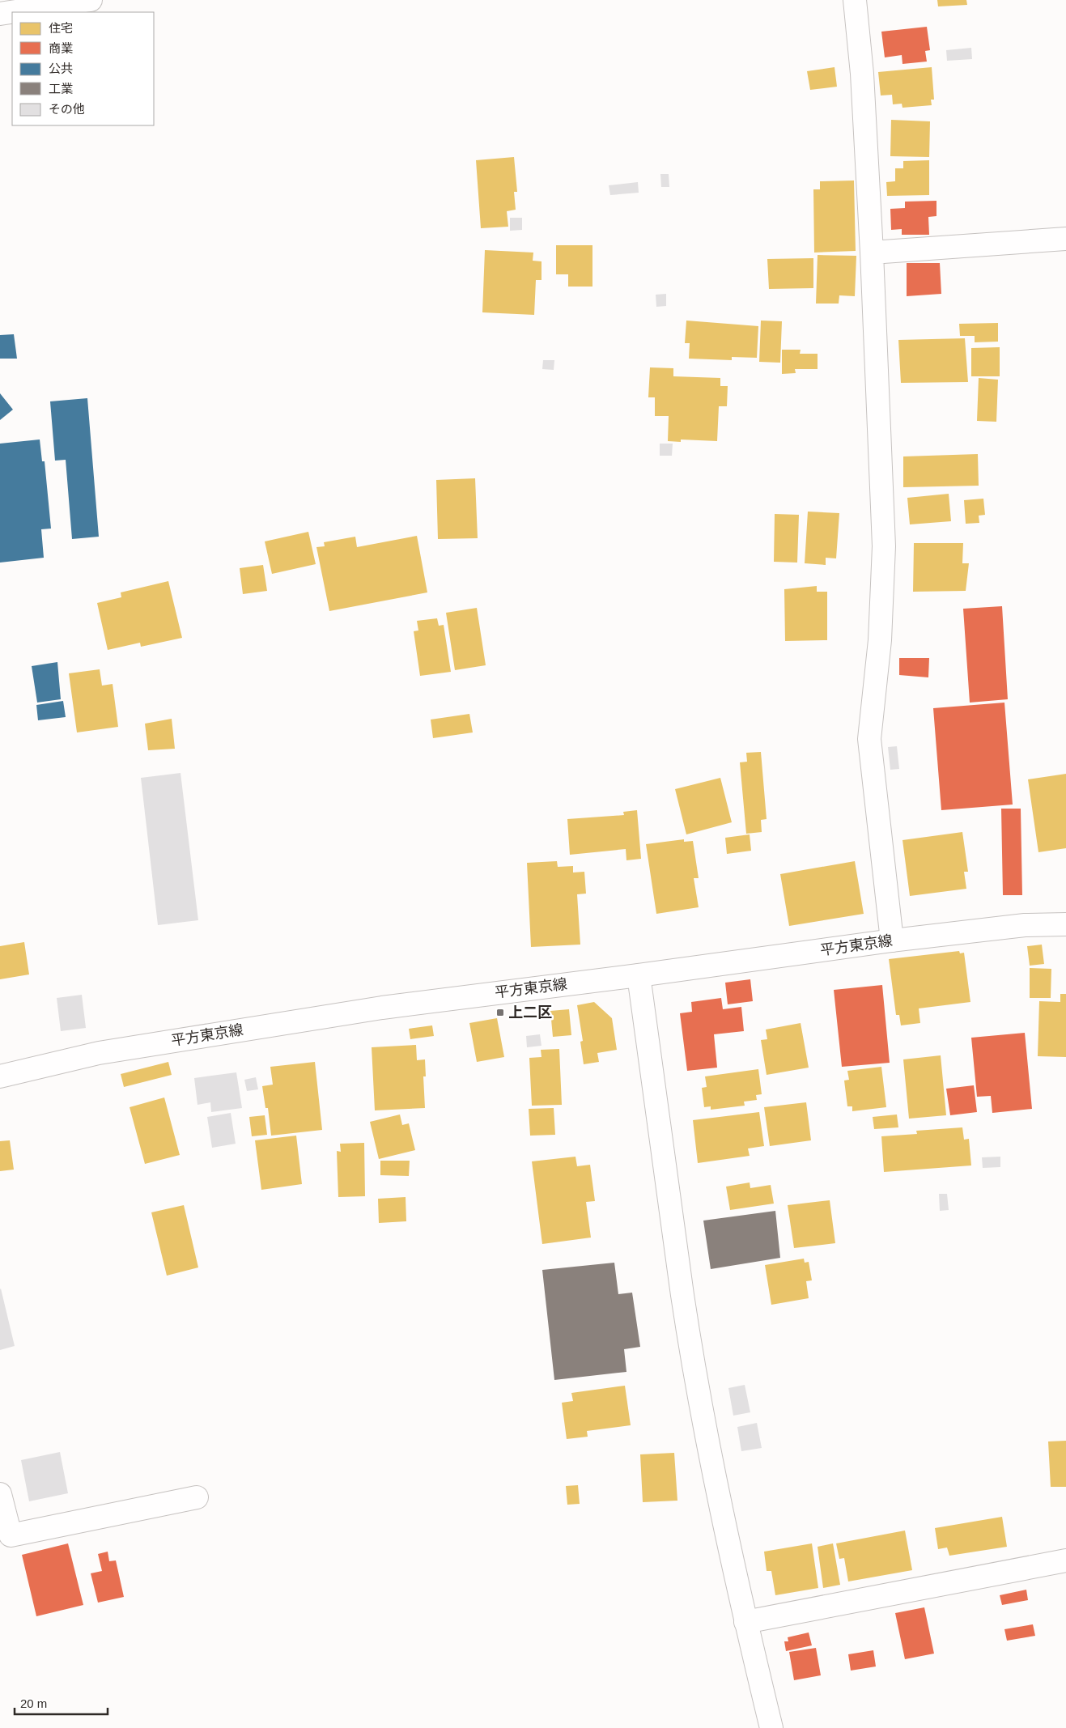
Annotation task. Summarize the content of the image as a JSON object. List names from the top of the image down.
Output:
{
  "streets": {
    "street": ["平方東京線"]
  },
  "places": {
    "transit": ["上二区"]
  },
  "legend": [
    "住宅",
    "商業",
    "公共",
    "工業",
    "その他"
  ],
  "scale_bar": "20 m"
}
